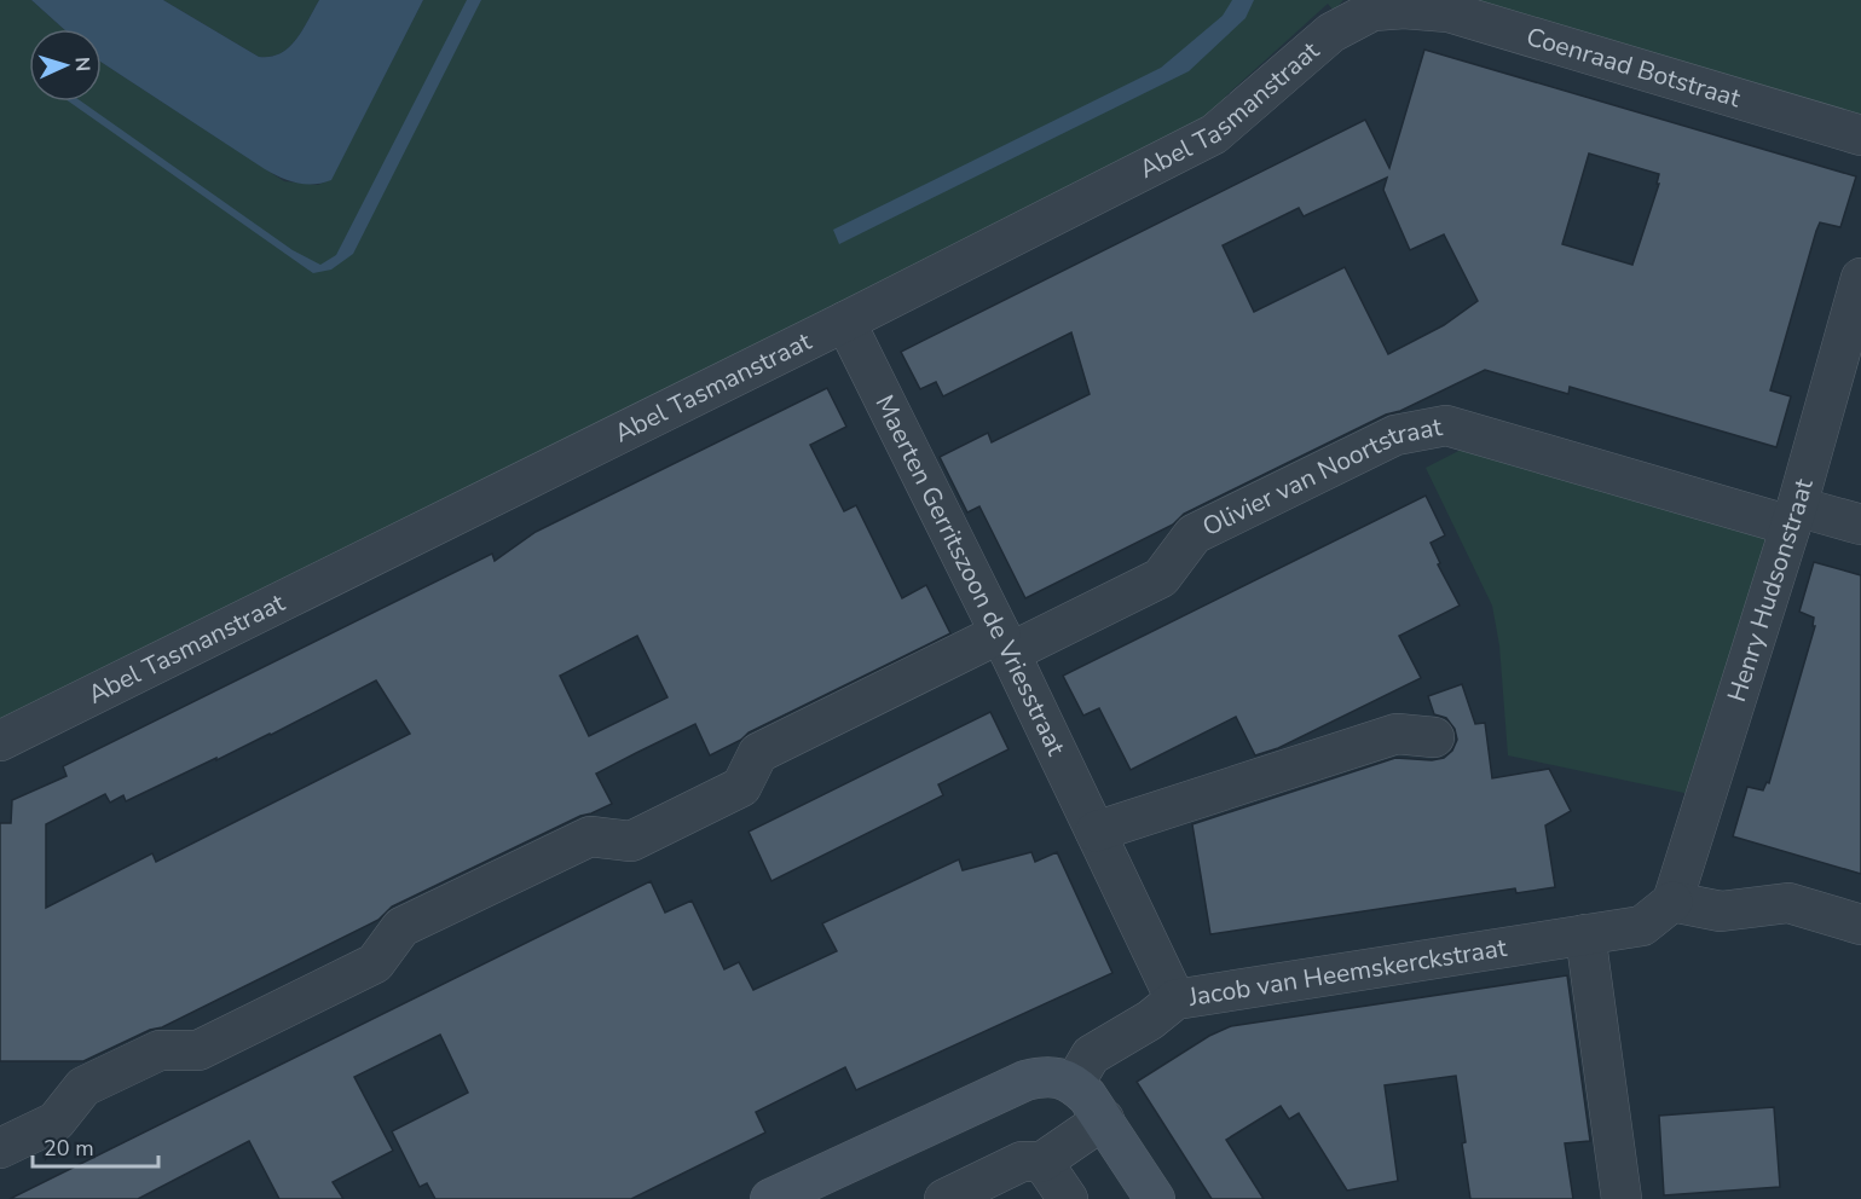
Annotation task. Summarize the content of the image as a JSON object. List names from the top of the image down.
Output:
{
  "streets": {
    "street": [
      "Coenraad Botstraat",
      "Abel Tasmanstraat",
      "Olivier van Noortstraat",
      "Maerten Gerritszoon de Vriesstraat",
      "Henry Hudsonstraat",
      "Jacob van Heemskerckstraat"
    ]
  },
  "crossings": [
    ["Coenraad Botstraat", "Abel Tasmanstraat"],
    ["Abel Tasmanstraat", "Maerten Gerritszoon de Vriesstraat"],
    ["Olivier van Noortstraat", "Maerten Gerritszoon de Vriesstraat"],
    ["Olivier van Noortstraat", "Henry Hudsonstraat"],
    ["Maerten Gerritszoon de Vriesstraat", "Jacob van Heemskerckstraat"],
    ["Henry Hudsonstraat", "Jacob van Heemskerckstraat"]
  ],
  "scale_bar": "20 m",
  "north": "right"
}
